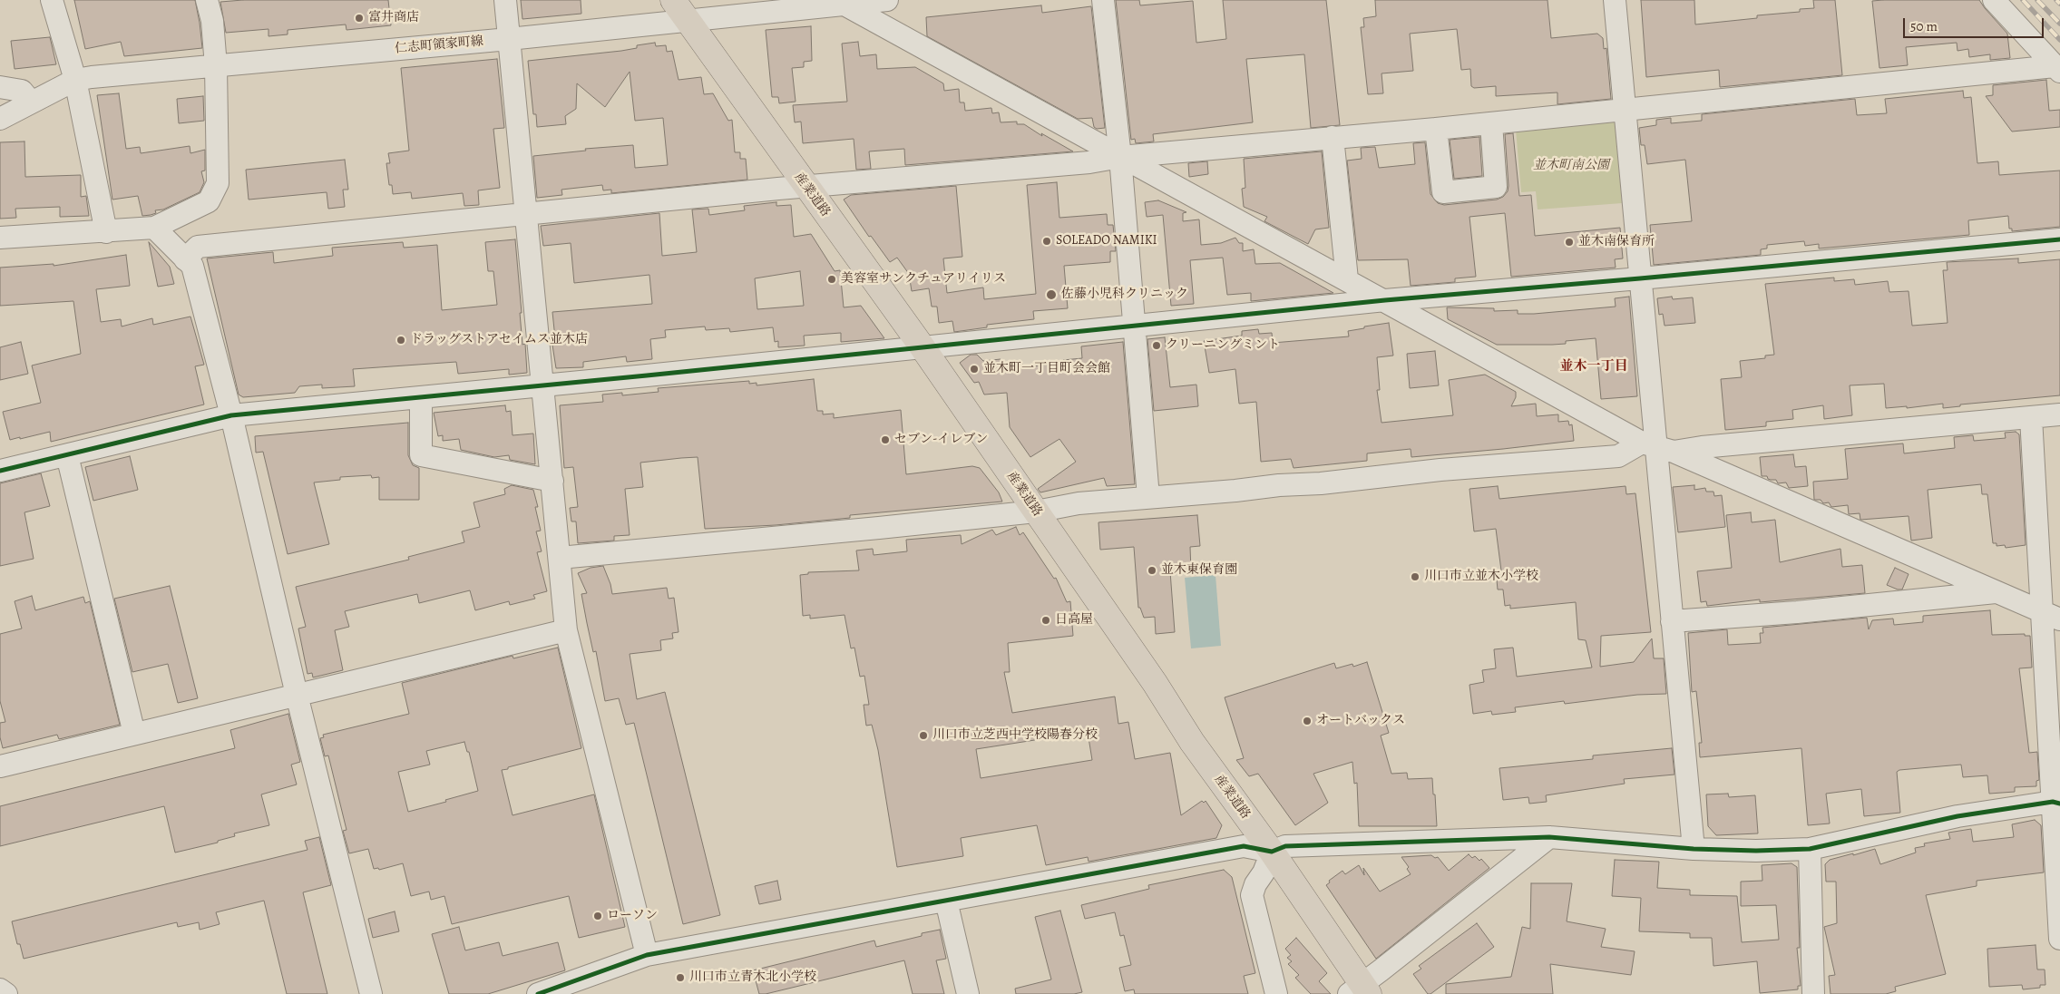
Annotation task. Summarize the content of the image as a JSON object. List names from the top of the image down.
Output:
{
  "streets": {
    "main road": ["産業道路"],
    "street": ["仁志町領家町線"]
  },
  "crossings": [
    ["仁志町領家町線", "産業道路"]
  ],
  "districts": ["並木一丁目"],
  "parks": ["並木町南公園"],
  "places": [
    "富井商店",
    "SOLEADO NAMIKI",
    "並木南保育所",
    "美容室サンクチュアリイリス",
    "佐藤小児科クリニック",
    "ドラッグストアセイムス並木店",
    "クリーニングミント",
    "並木町一丁目町会会館",
    "セブン-イレブン",
    "並木東保育園",
    "川口市立並木小学校",
    "日高屋",
    "オートバックス",
    "川口市立芝西中学校陽春分校",
    "ローソン",
    "川口市立青木北小学校"
  ],
  "scale_bar": "50 m"
}
